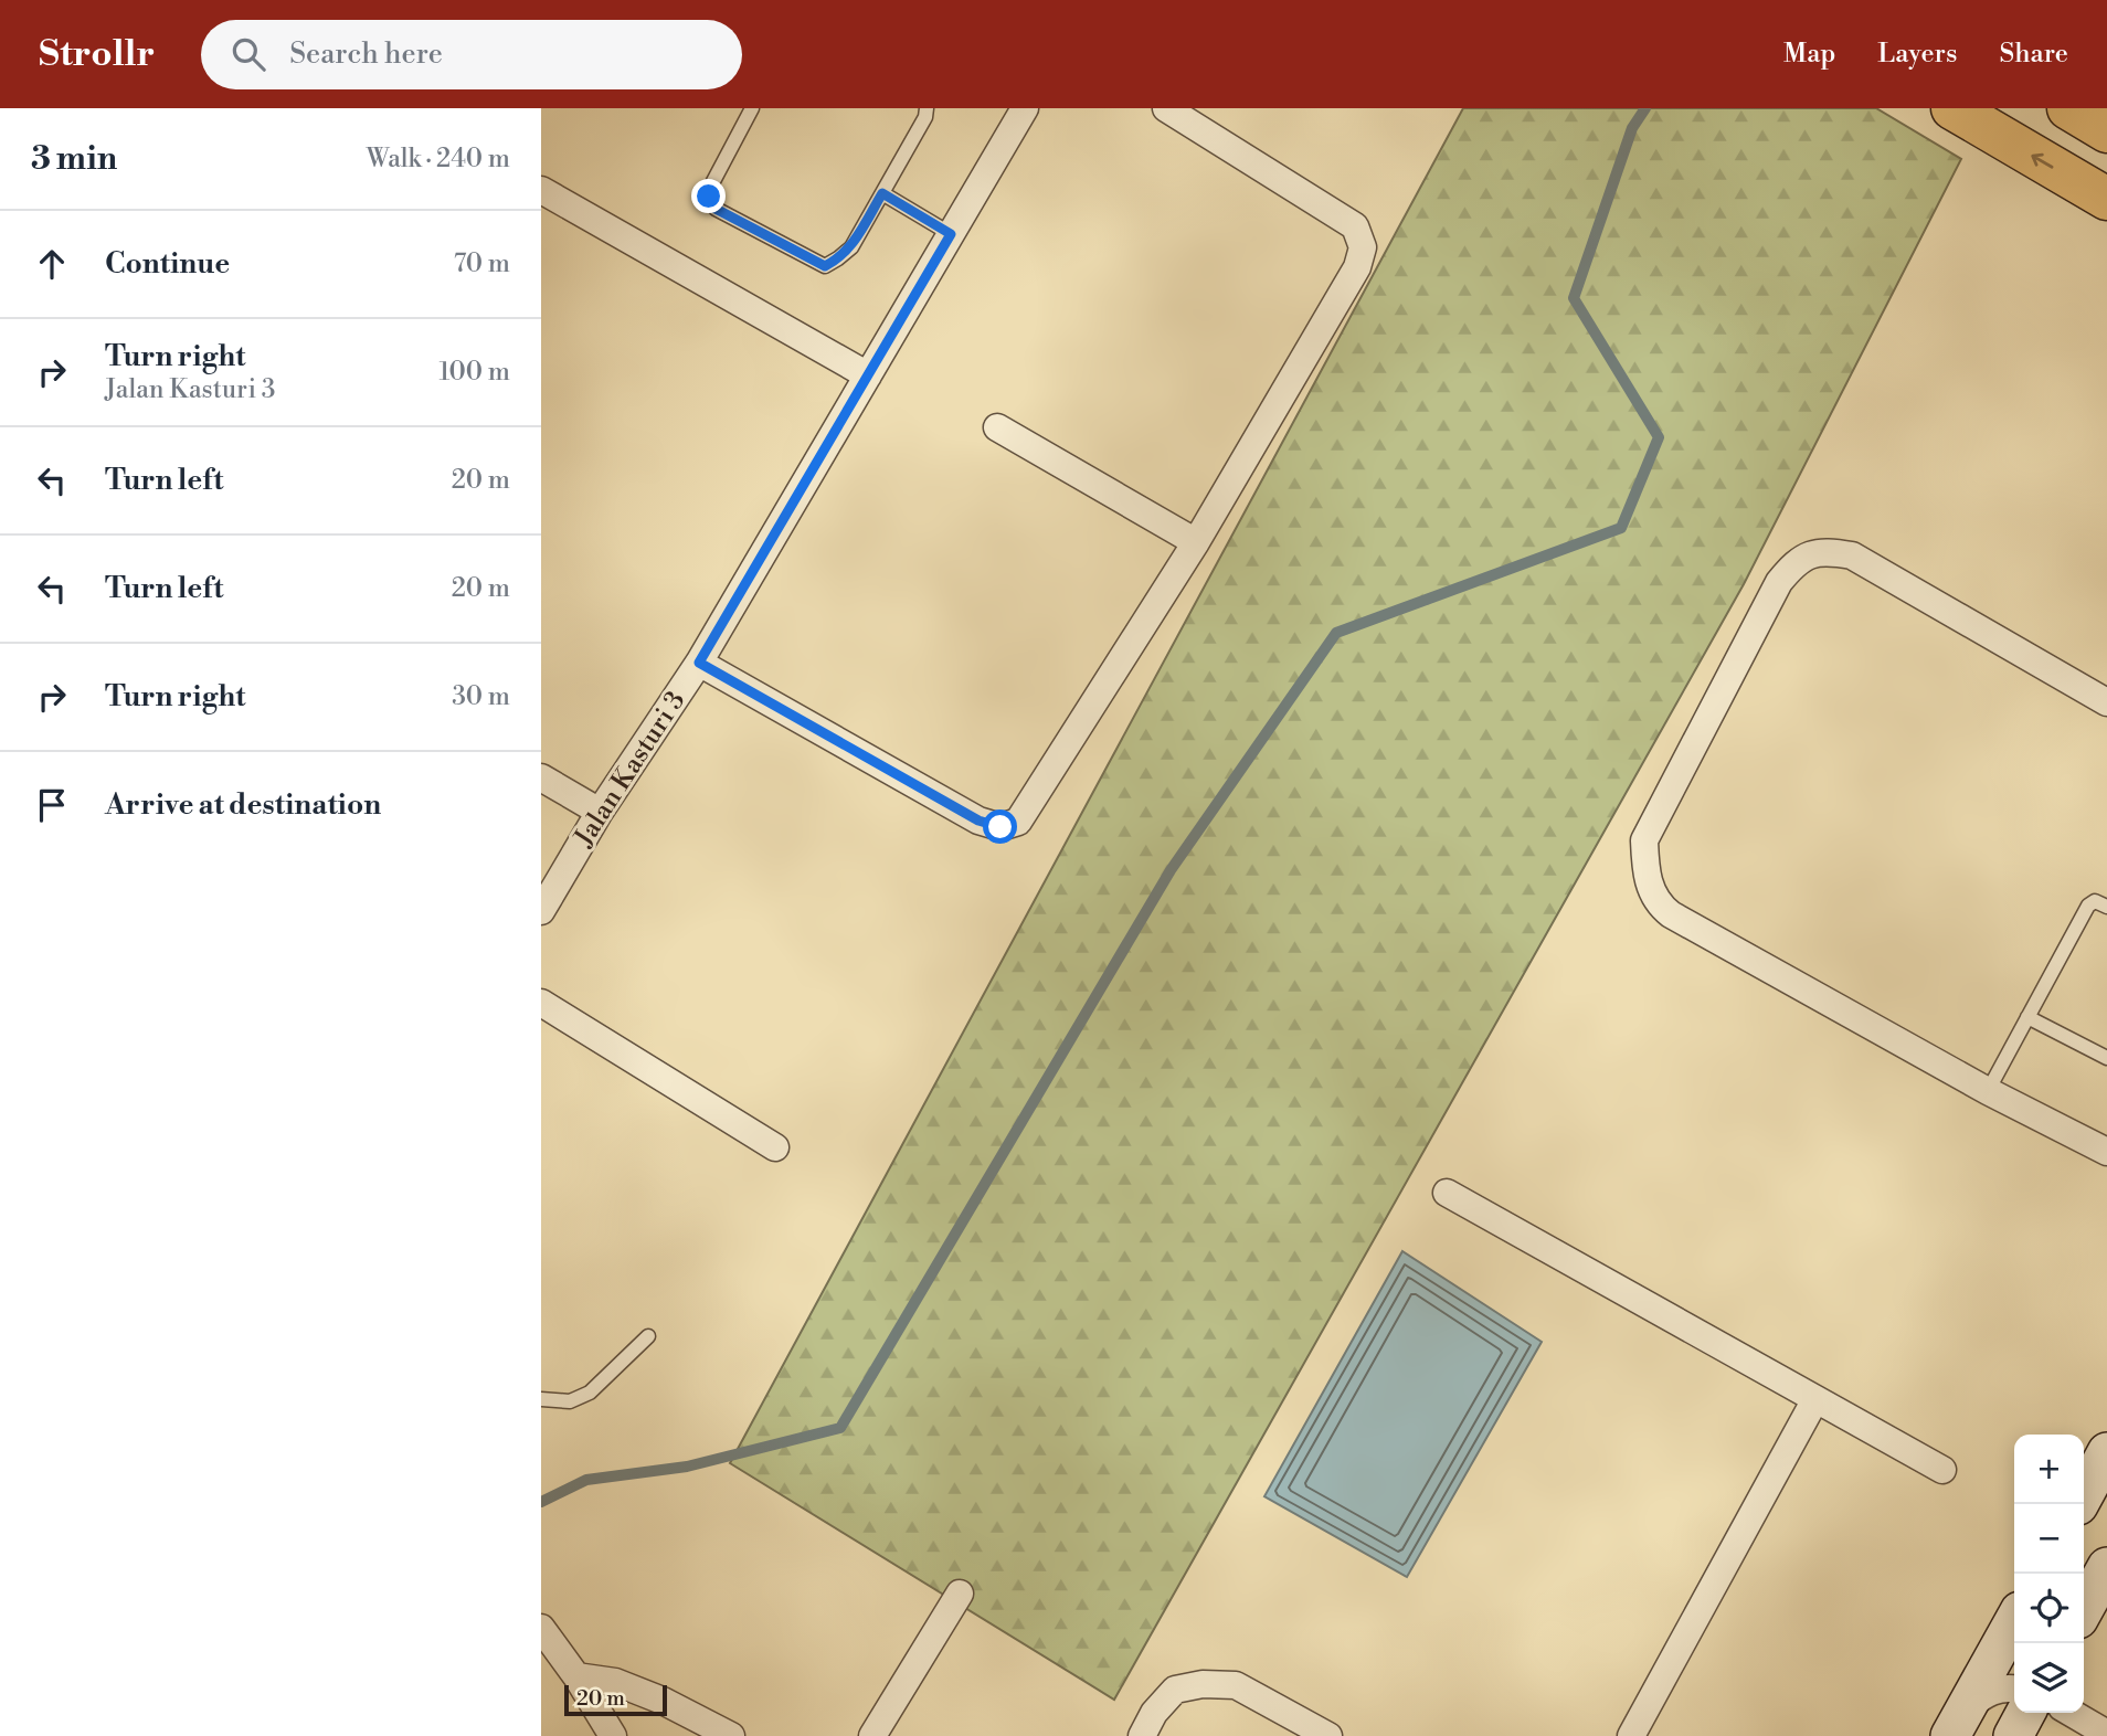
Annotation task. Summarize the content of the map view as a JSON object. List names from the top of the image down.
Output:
{
  "streets": {
    "street": ["Jalan Kasturi 3"]
  },
  "scale_bar": "20 m",
  "page": {
    "header": "Strollr",
    "search": "Search here",
    "nav": ["Map", "Layers", "Share"],
    "heading": ["3 min", "Walk · 240 m"],
    "list": [
      ["Continue", "70 m"],
      ["Turn right", "Jalan Kasturi 3", "100 m"],
      ["Turn left", "20 m"],
      ["Turn left", "20 m"],
      ["Turn right", "30 m"],
      "Arrive at destination"
    ],
    "map_buttons": ["+", "−"],
    "scale": "20 m"
  }
}
